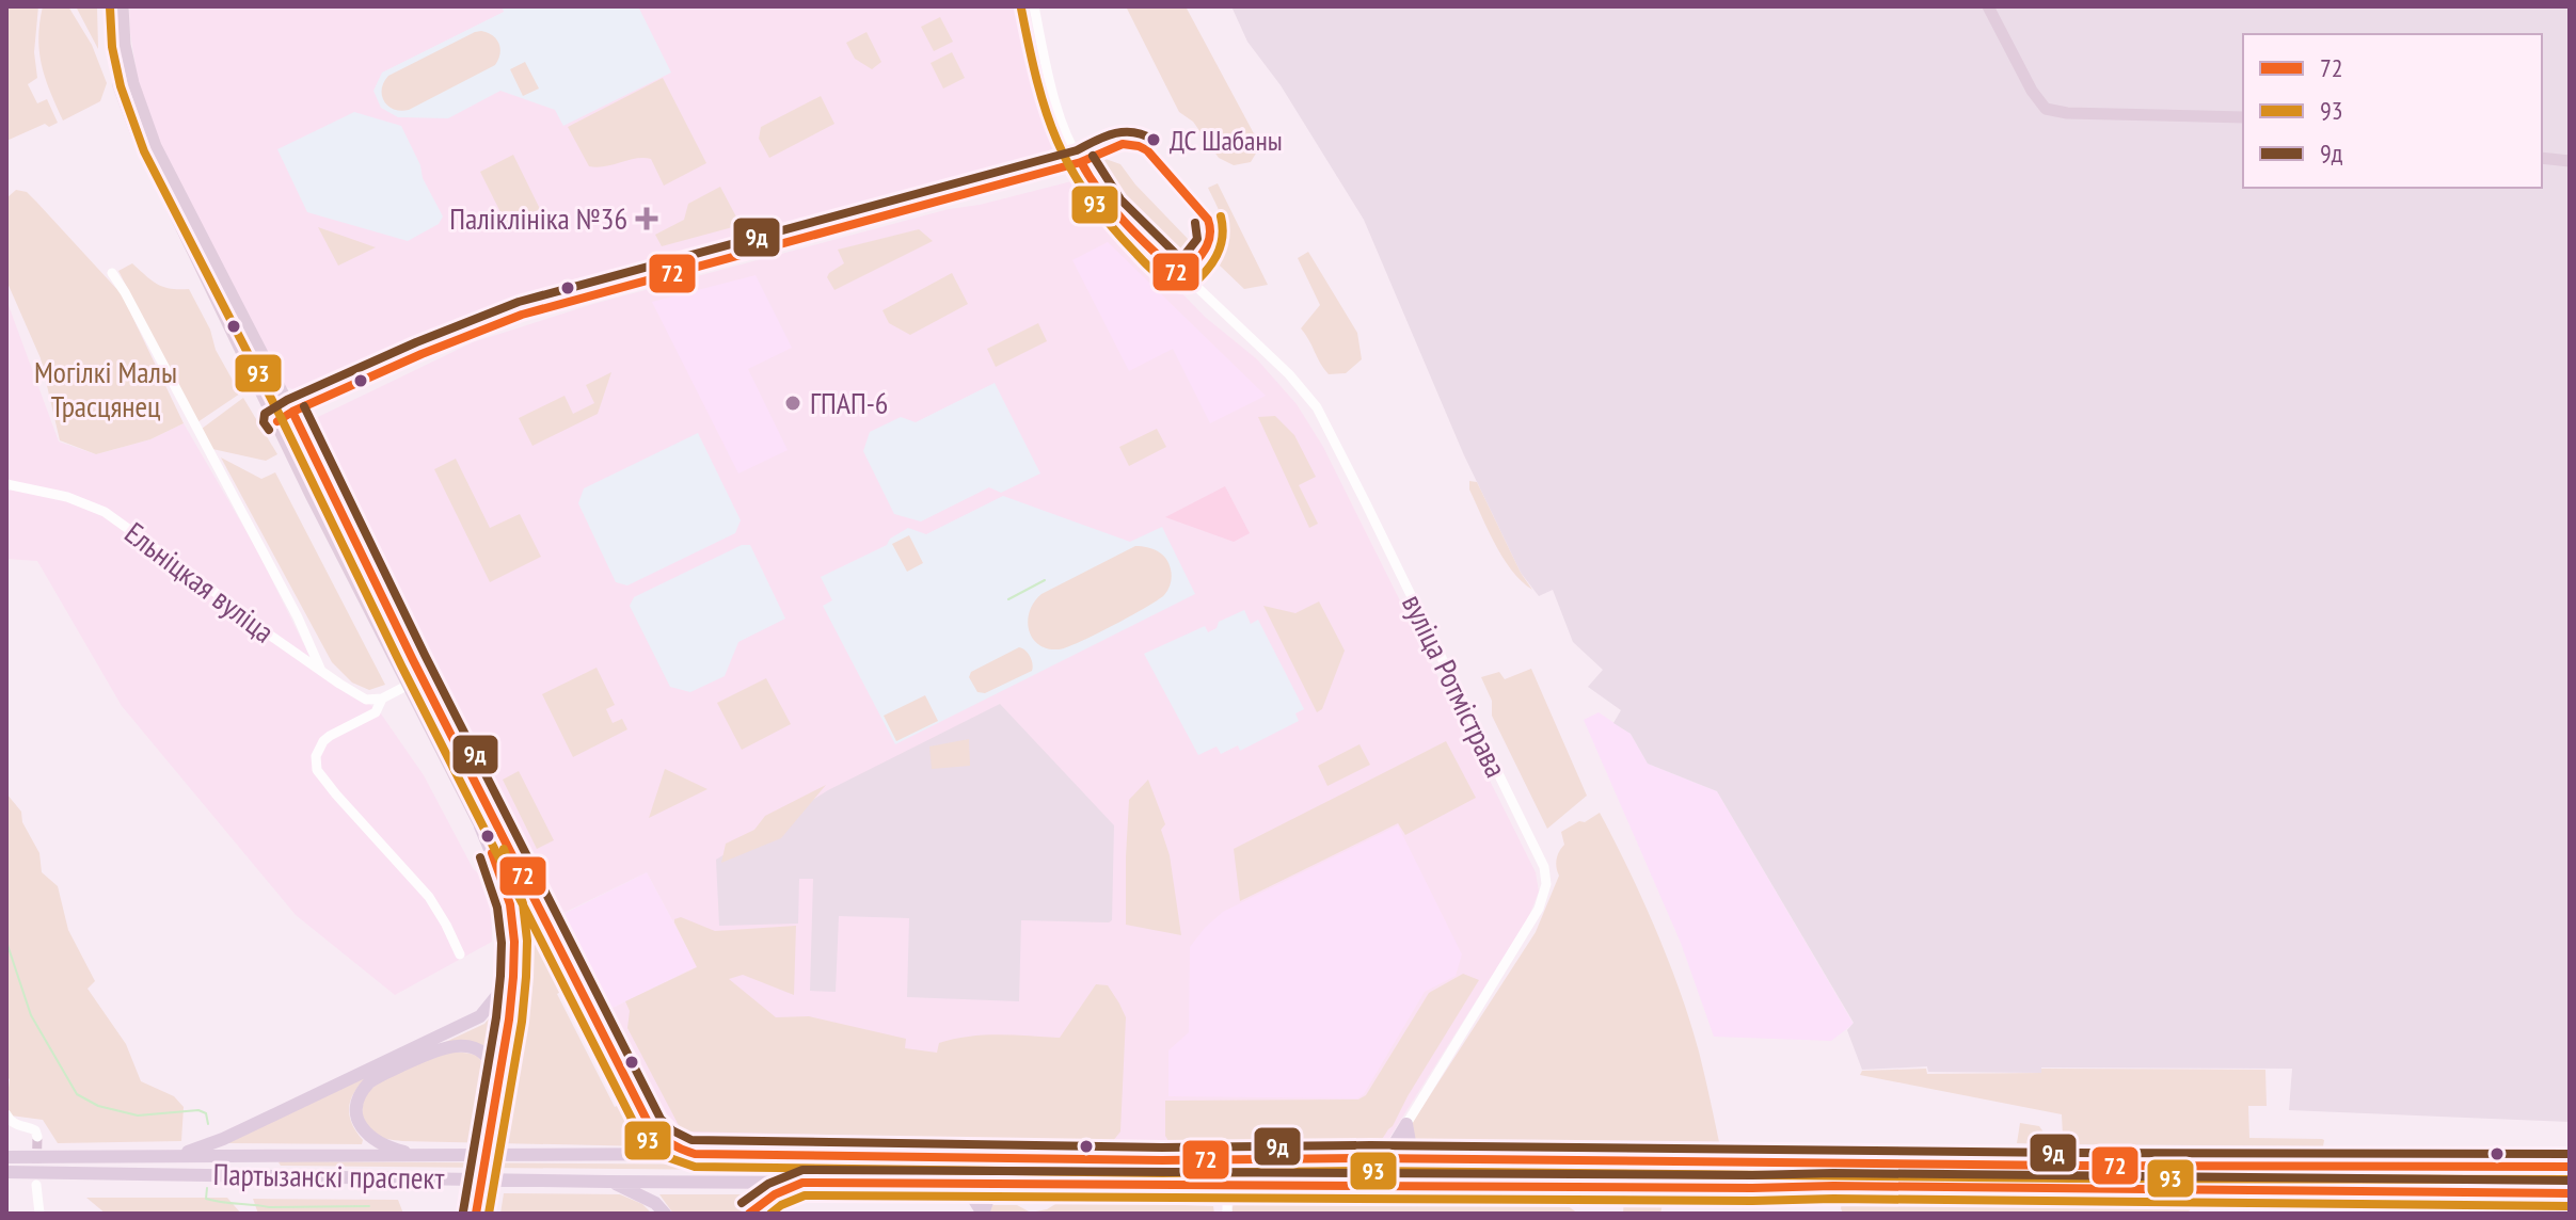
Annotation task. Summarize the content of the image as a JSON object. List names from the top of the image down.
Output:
{
  "streets": {
    "highway": ["Партызанскі праспект"],
    "street": ["Ельніцкая вуліца", "вуліца Ротмістрава"]
  },
  "parks": ["Могілкі Малы Трасцянец"],
  "places": {
    "other": ["ДС Шабаны", "ГПАП-6"],
    "health": ["Паліклініка №36"]
  },
  "lines": ["transit line 93", "transit line 9д", "transit line 72"],
  "legend": ["72", "93", "9д"]
}
